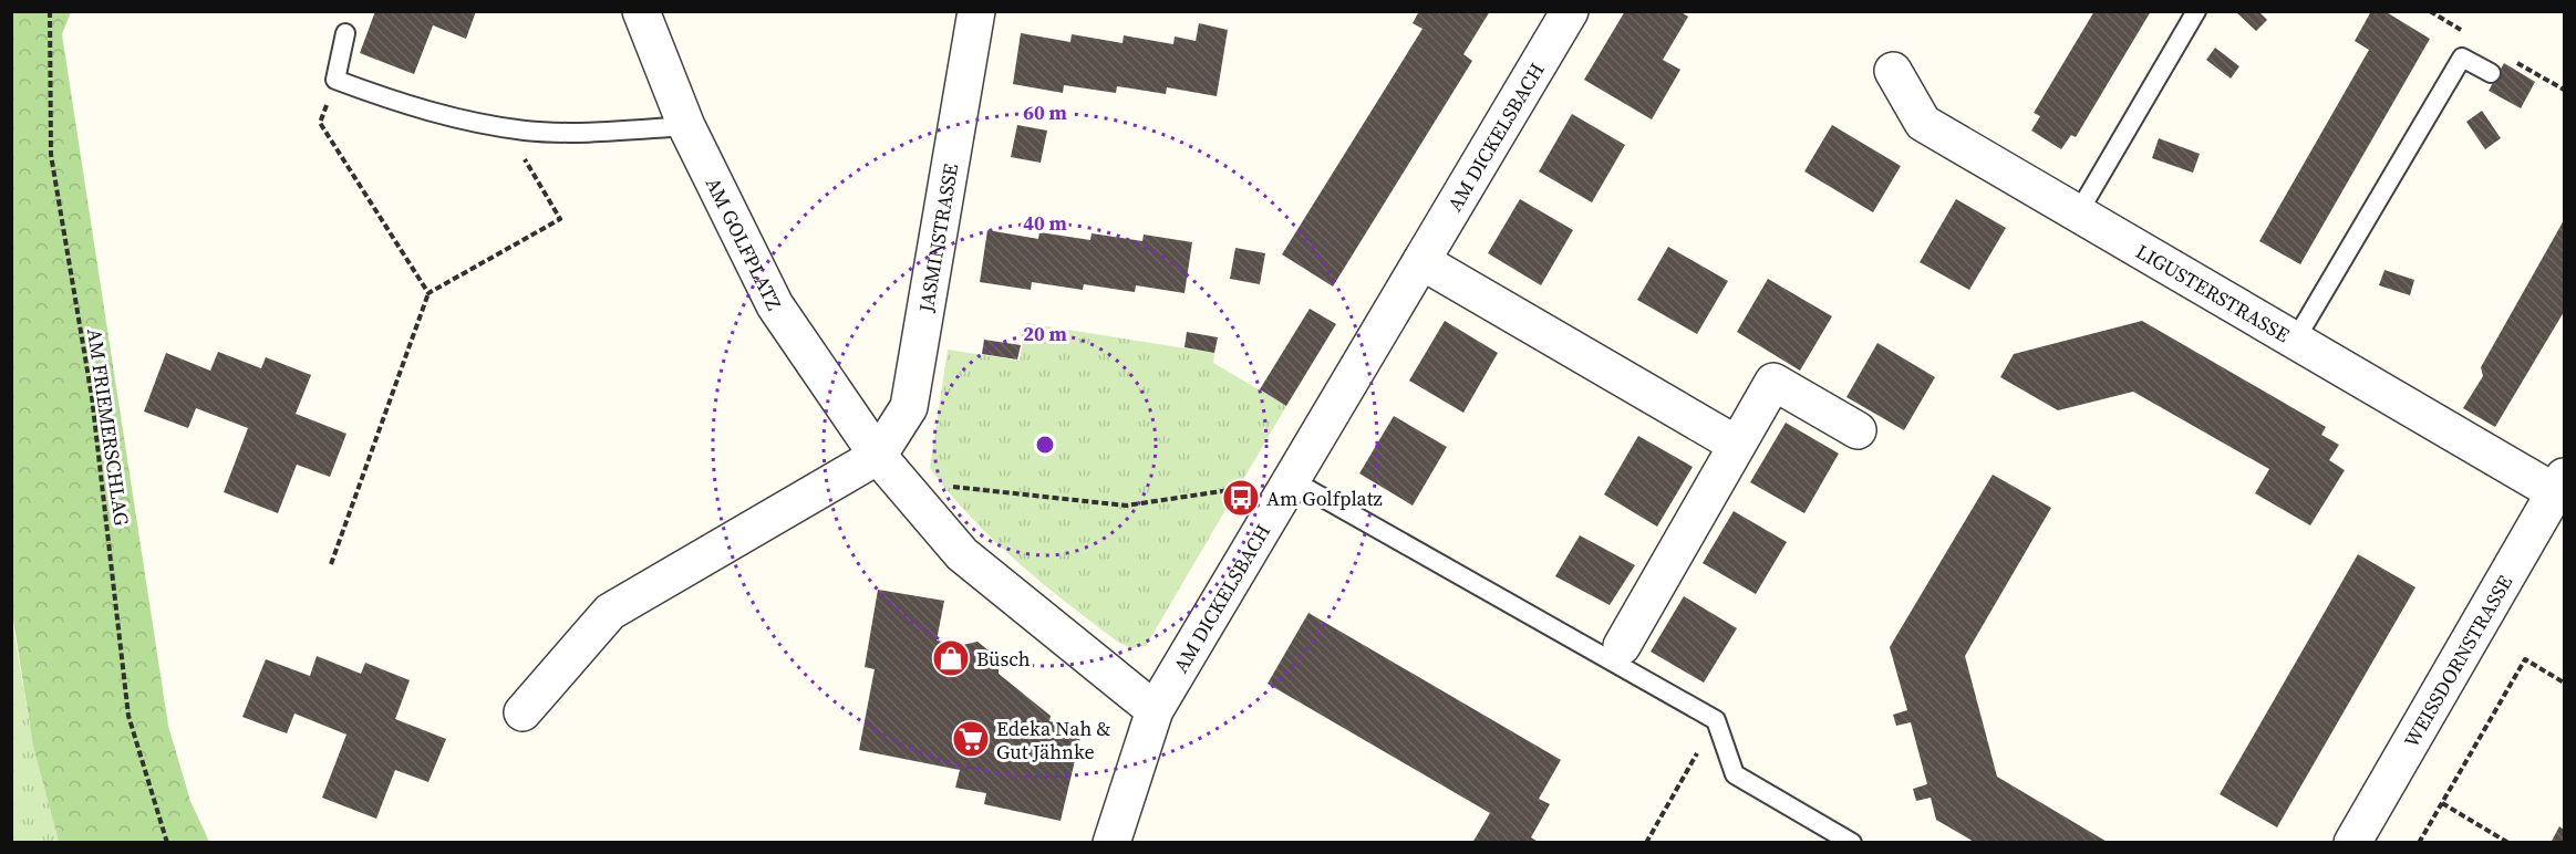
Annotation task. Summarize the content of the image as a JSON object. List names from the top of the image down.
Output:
{
  "streets": {
    "street": [
      "AM DICKELSBACH",
      "JASMINSTRASSE",
      "AM GOLFPLATZ",
      "LIGUSTERSTRASSE",
      "WEISSDORNSTRASSE"
    ],
    "path": ["AM FRIEMERSCHLAG"]
  },
  "crossings": [
    ["AM DICKELSBACH", "AM GOLFPLATZ"],
    ["JASMINSTRASSE", "AM GOLFPLATZ"],
    ["LIGUSTERSTRASSE", "WEISSDORNSTRASSE"]
  ],
  "places": {
    "bus stop": ["Am Golfplatz"],
    "shop": ["Büsch"],
    "supermarket": ["Edeka Nah & Gut Jähnke"]
  },
  "rings": ["60 m", "40 m", "20 m"]
}
